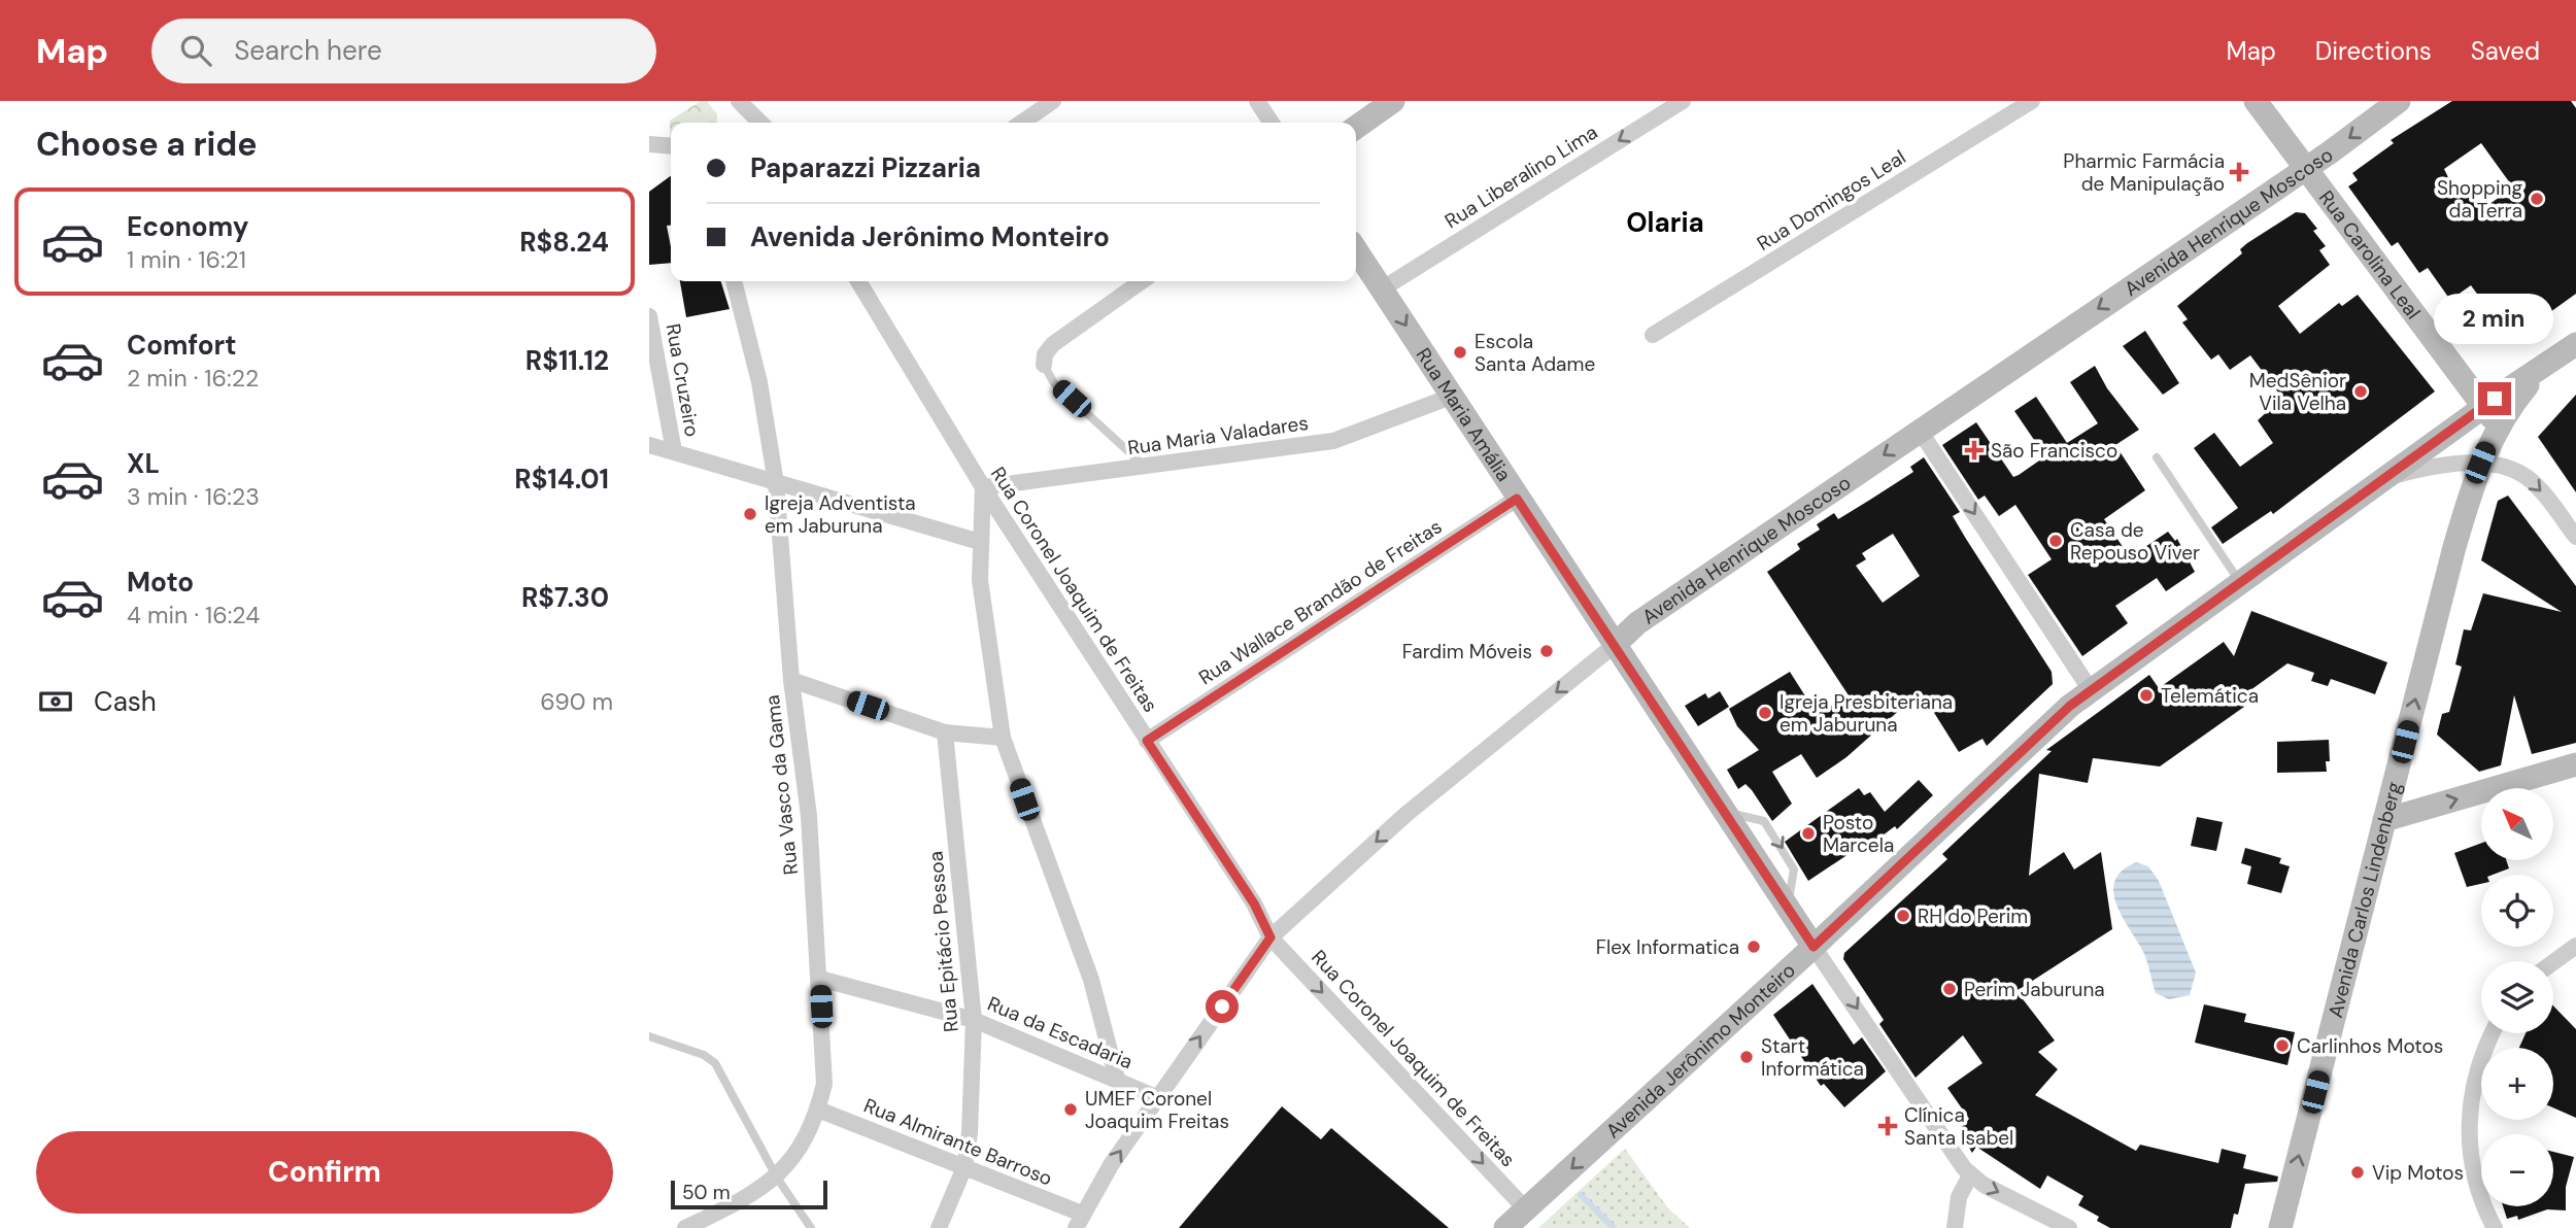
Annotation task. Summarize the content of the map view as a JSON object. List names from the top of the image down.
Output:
{
  "streets": {
    "main road": [
      "Avenida Henrique Moscoso",
      "Rua Carolina Leal",
      "Rua Maria Amália",
      "Avenida Carlos Lindenberg",
      "Avenida Jerônimo Monteiro"
    ],
    "street": [
      "Rua Liberalino Lima",
      "Rua Domingos Leal",
      "Rua Cruzeiro",
      "Rua Maria Valadares",
      "Rua Coronel Joaquim de Freitas",
      "Rua Wallace Brandão de Freitas",
      "Rua Vasco da Gama",
      "Rua Epitácio Pessoa",
      "Rua da Escadaria",
      "Rua Almirante Barroso"
    ]
  },
  "crossings": [
    ["Rua Liberalino Lima", "Rua Maria Amália"],
    ["Avenida Henrique Moscoso", "Rua Carolina Leal"],
    ["Avenida Henrique Moscoso", "Rua Maria Amália"],
    ["Avenida Henrique Moscoso", "Rua Coronel Joaquim de Freitas"],
    ["Avenida Henrique Moscoso", "Rua da Escadaria"],
    ["Avenida Henrique Moscoso", "Rua Almirante Barroso"],
    ["Rua Carolina Leal", "Avenida Carlos Lindenberg"],
    ["Rua Carolina Leal", "Avenida Jerônimo Monteiro"],
    ["Rua Maria Amália", "Rua Maria Valadares"],
    ["Rua Maria Amália", "Rua Wallace Brandão de Freitas"],
    ["Rua Maria Amália", "Avenida Jerônimo Monteiro"],
    ["Rua Maria Valadares", "Rua Coronel Joaquim de Freitas"],
    ["Rua Coronel Joaquim de Freitas", "Rua Wallace Brandão de Freitas"],
    ["Rua Coronel Joaquim de Freitas", "Avenida Jerônimo Monteiro"],
    ["Rua Vasco da Gama", "Rua da Escadaria"],
    ["Rua Vasco da Gama", "Rua Almirante Barroso"],
    ["Avenida Carlos Lindenberg", "Avenida Jerônimo Monteiro"],
    ["Rua Epitácio Pessoa", "Rua da Escadaria"],
    ["Rua Epitácio Pessoa", "Rua Almirante Barroso"]
  ],
  "one_way": ["Rua Liberalino Lima", "Rua Maria Amália", "Avenida Carlos Lindenberg"],
  "districts": ["Olaria"],
  "places": {
    "health": ["Pharmic Farmácia de Manipulação", "São Francisco", "Clínica Santa Isabel"],
    "other": [
      "Shopping da Terra",
      "Escola Santa Adame",
      "MedSênior Vila Velha",
      "Igreja Adventista em Jaburuna",
      "Casa de Repouso Viver",
      "Fardim Móveis",
      "Telemática",
      "Igreja Presbiteriana em Jaburuna",
      "Posto Marcela",
      "RH do Perim",
      "Flex Informatica",
      "Perim Jaburuna",
      "Carlinhos Motos",
      "Start Informática",
      "UMEF Coronel Joaquim Freitas",
      "Vip Motos"
    ]
  },
  "scale_bar": "50 m",
  "north": "top left",
  "page": {
    "header": "Map",
    "search": "Search here",
    "nav": ["Map", "Directions", "Saved"],
    "heading": "Choose a ride",
    "banner": ["Paparazzi Pizzaria", "Avenida Jerônimo Monteiro"],
    "list": [
      {
        "name": "Economy",
        "note": "1 min · 16:21",
        "value": "R$8.24"
      },
      {
        "name": "Comfort",
        "note": "2 min · 16:22",
        "value": "R$11.12"
      },
      {
        "name": "XL",
        "note": "3 min · 16:23",
        "value": "R$14.01"
      },
      {
        "name": "Moto",
        "note": "4 min · 16:24",
        "value": "R$7.30"
      }
    ],
    "bubble": "2 min",
    "pay": ["Cash", "690 m"],
    "map_buttons": ["+", "−"],
    "buttons": "Confirm",
    "scale": "50 m"
  }
}
